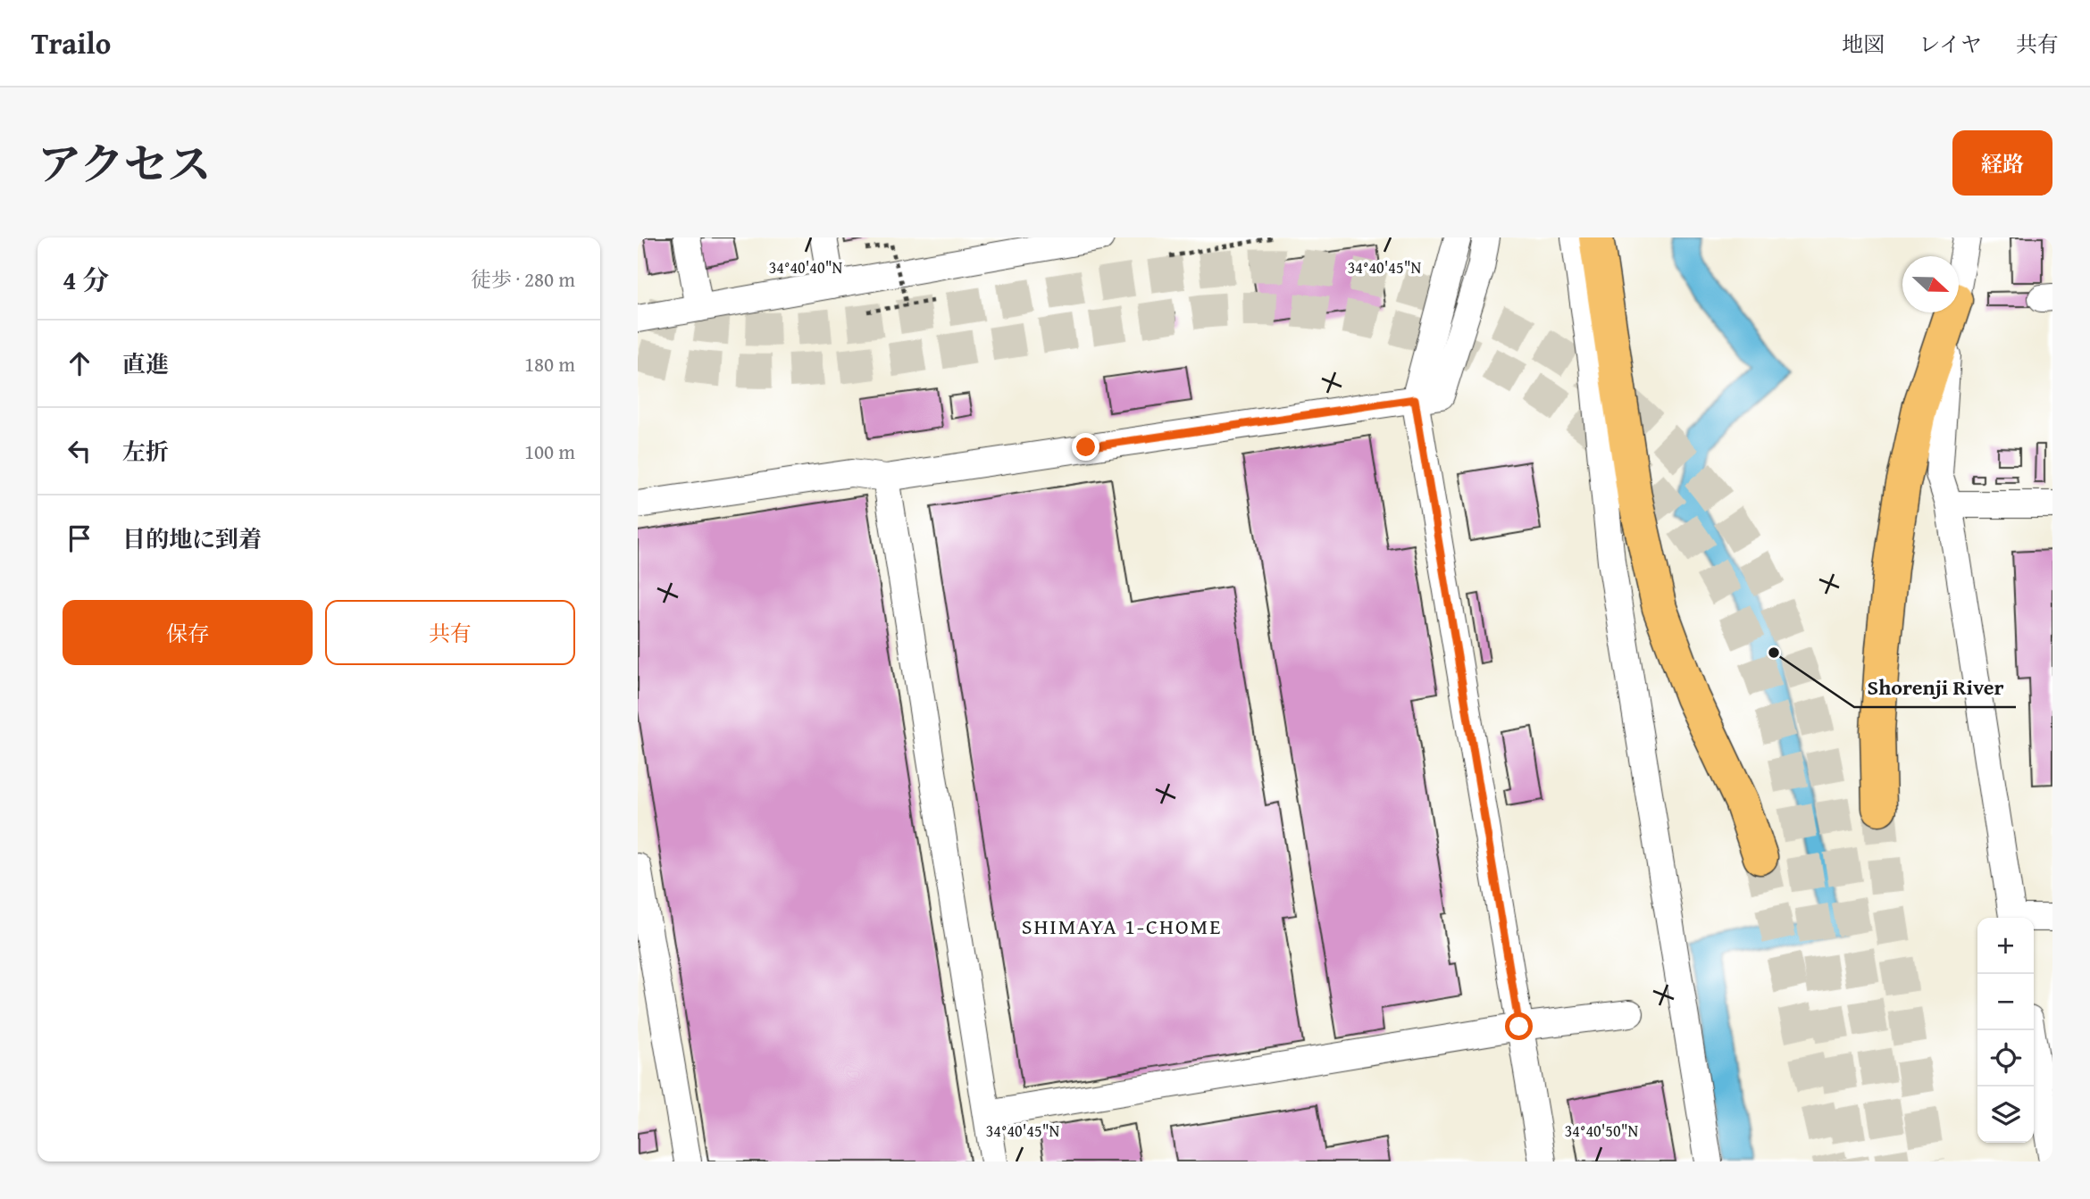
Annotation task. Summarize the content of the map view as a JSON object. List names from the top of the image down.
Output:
{
  "districts": ["SHIMAYA 1-CHOME"],
  "places": ["Shorenji River"],
  "north": "right",
  "page": {
    "header": "Trailo",
    "nav": ["地図", "レイヤ", "共有"],
    "title": "アクセス",
    "buttons": [
      "経路",
      ["保存", "共有"]
    ],
    "heading": ["4 分", "徒歩 · 280 m"],
    "list": [
      ["直進", "180 m"],
      ["左折", "100 m"],
      "目的地に到着"
    ],
    "map_buttons": ["+", "−"]
  },
  "coordinates": ["34°40'40\"N", "34°40'45\"N", "34°40'50\"N"]
}
